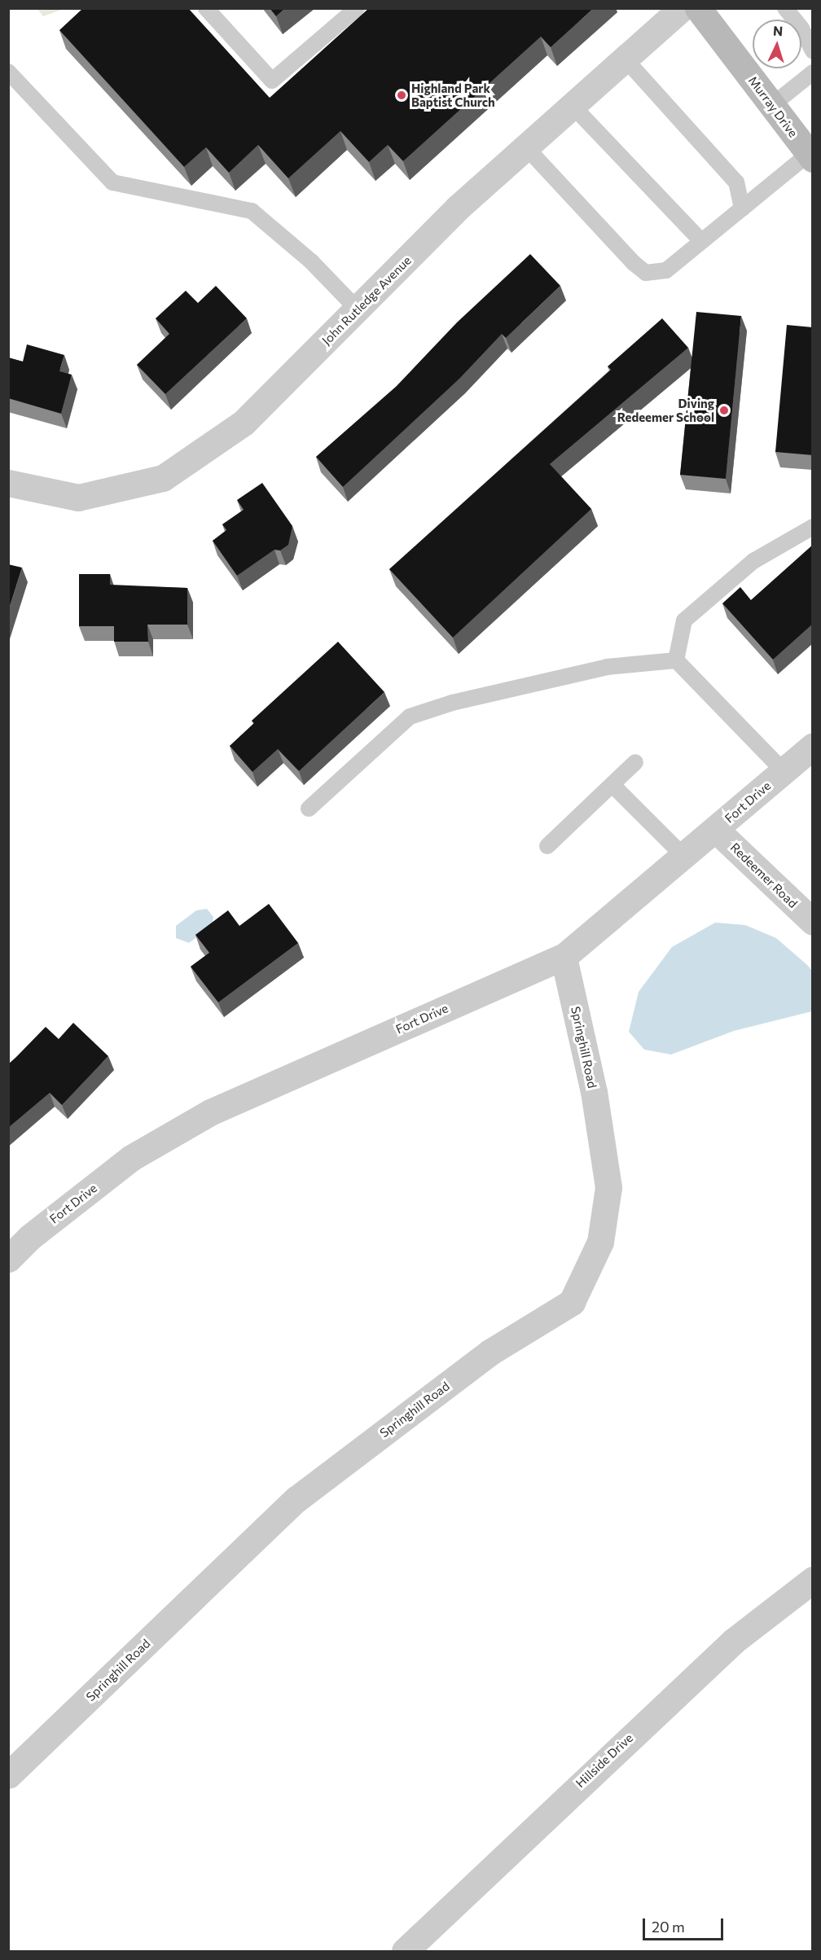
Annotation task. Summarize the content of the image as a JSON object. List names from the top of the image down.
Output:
{
  "streets": {
    "street": [
      "Murray Drive",
      "John Rutledge Avenue",
      "Fort Drive",
      "Redeemer Road",
      "Springhill Road",
      "Hillside Drive"
    ]
  },
  "crossings": [
    ["Fort Drive", "Redeemer Road"],
    ["Fort Drive", "Springhill Road"]
  ],
  "places": ["Highland Park Baptist Church", "Diving Redeemer School"],
  "scale_bar": "20 m",
  "north": "top"
}
